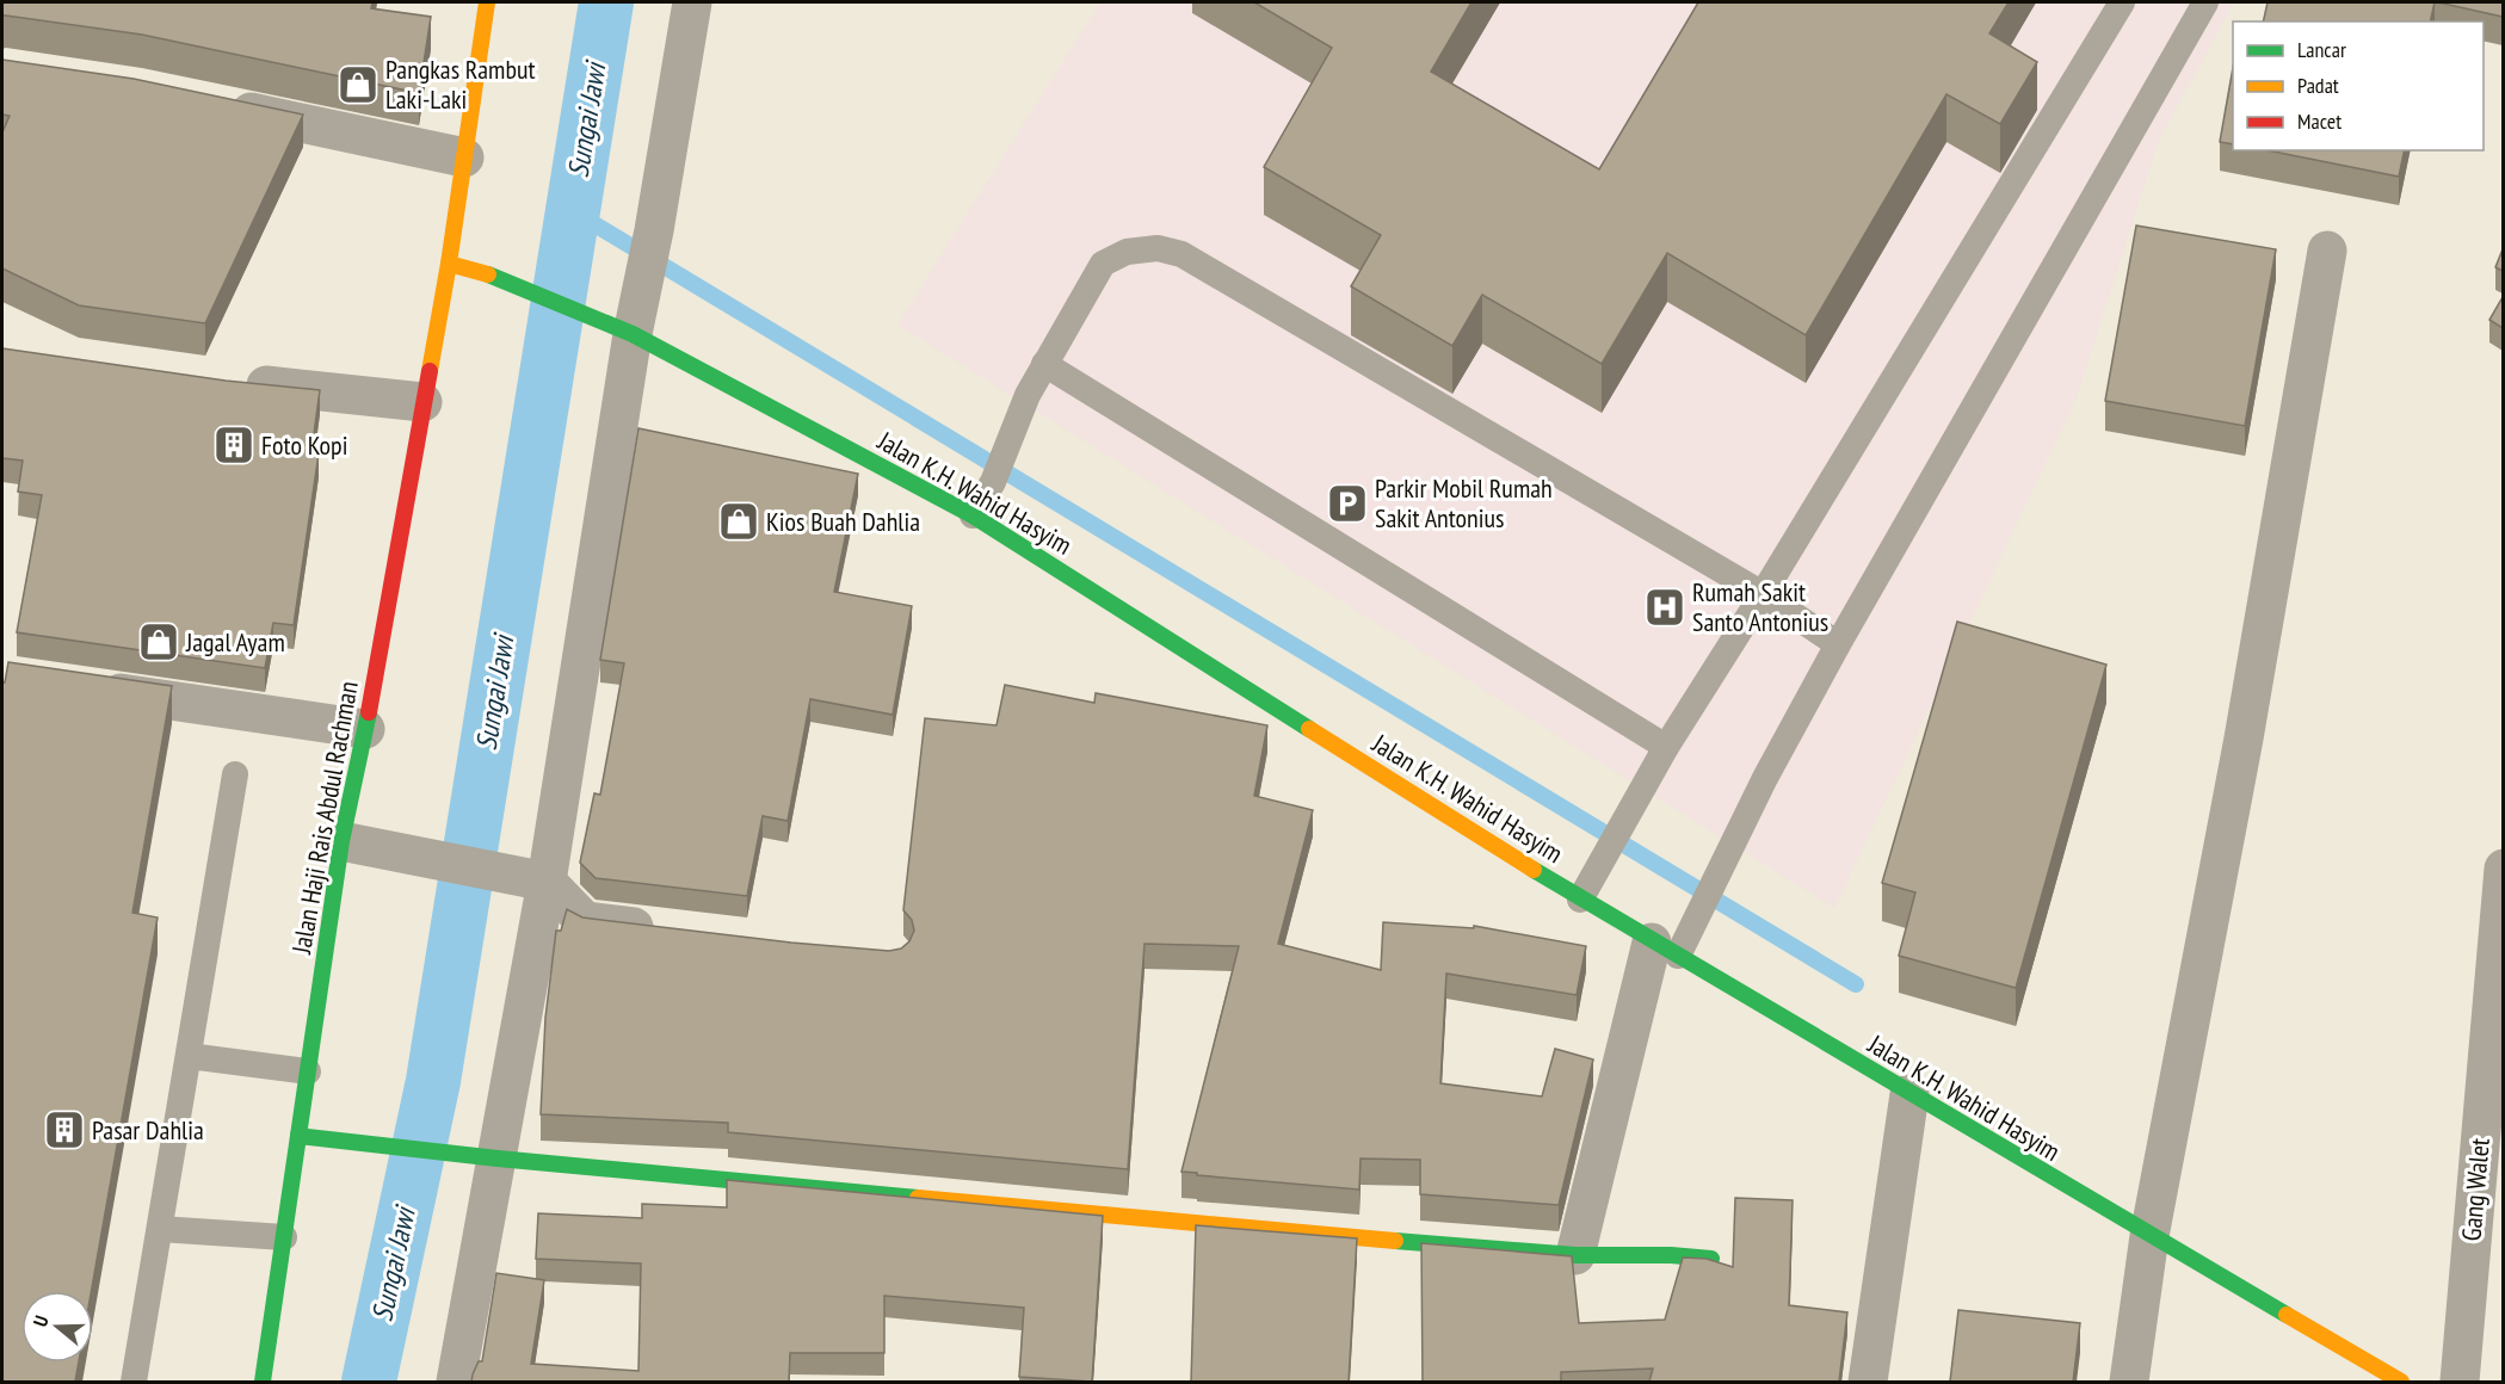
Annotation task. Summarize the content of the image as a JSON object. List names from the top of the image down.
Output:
{
  "streets": {
    "street": ["Jalan K.H. Wahid Hasyim", "Jalan Haji Rais Abdul Rachman", "Gang Walet"]
  },
  "crossings": [
    ["Jalan K.H. Wahid Hasyim", "Jalan Haji Rais Abdul Rachman"]
  ],
  "water": ["Sungai Jawi"],
  "places": {
    "shop": ["Pangkas Rambut Laki-Laki", "Kios Buah Dahlia", "Jagal Ayam"],
    "building": ["Foto Kopi", "Pasar Dahlia"],
    "parking": ["Parkir Mobil Rumah Sakit Antonius"],
    "hospital": ["Rumah Sakit Santo Antonius"]
  },
  "legend": ["Lancar", "Padat", "Macet"],
  "north": "left"
}
